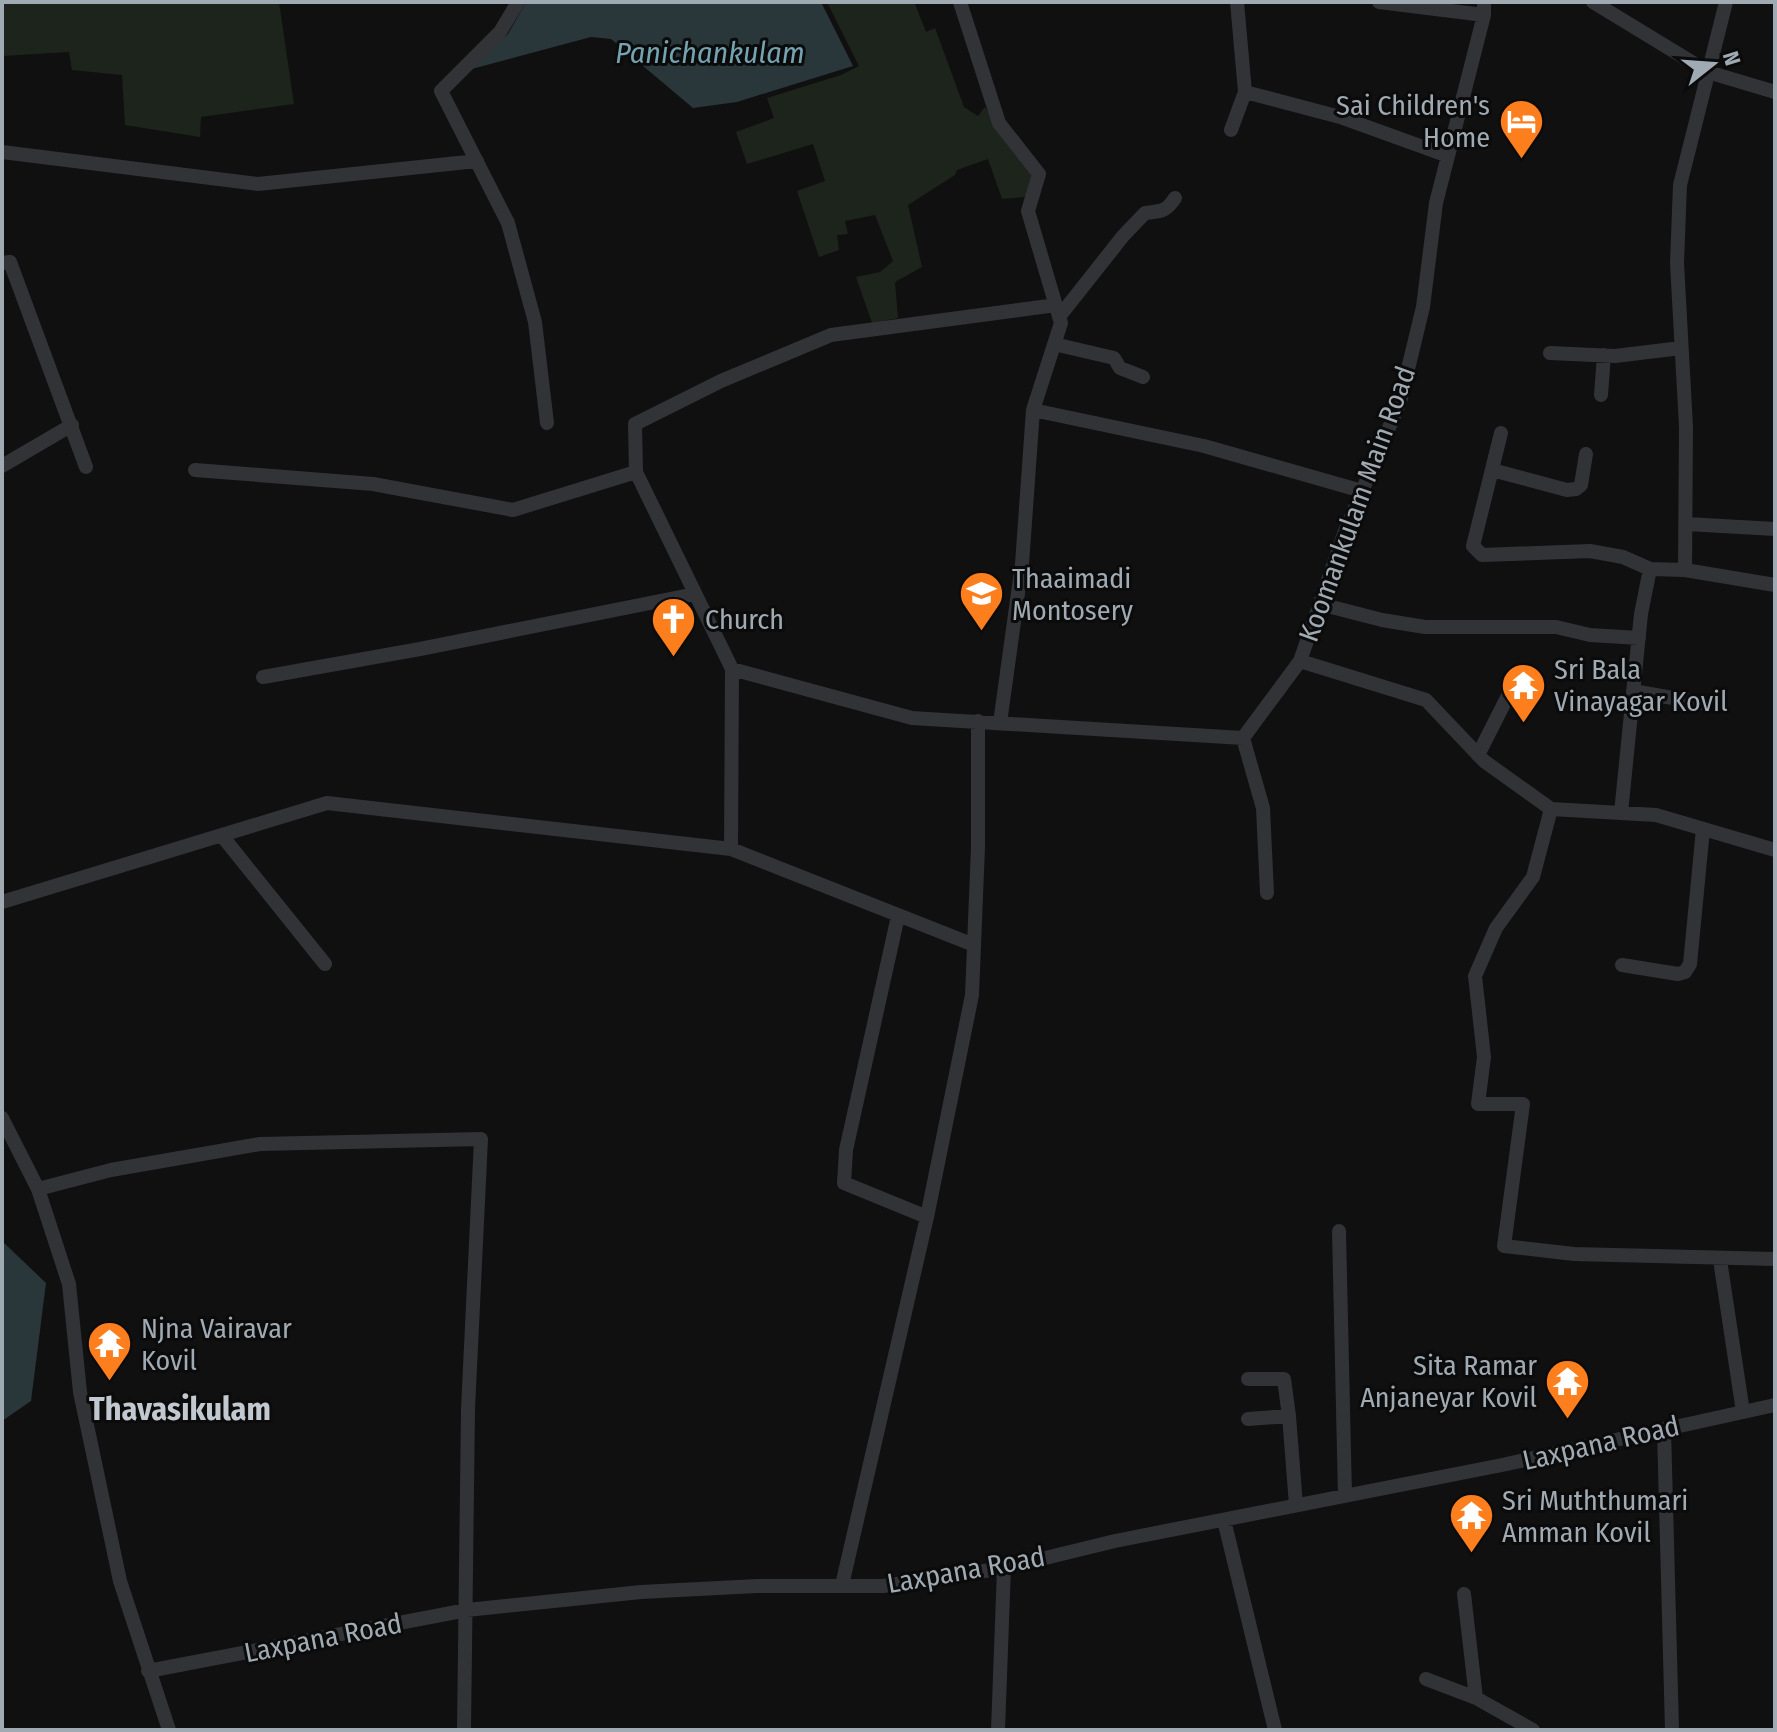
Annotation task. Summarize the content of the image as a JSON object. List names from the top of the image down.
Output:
{
  "streets": {
    "street": ["Koomankulam Main Road", "Laxpana Road"]
  },
  "districts": ["Thavasikulam"],
  "water": ["Panichankulam"],
  "places": {
    "hotel": ["Sai Children's Home"],
    "school or university": ["Thaaimadi Montosery"],
    "church": ["Church"],
    "temple": [
      "Sri Bala Vinayagar Kovil",
      "Njna Vairavar Kovil",
      "Sita Ramar Anjaneyar Kovil",
      "Sri Muththumari Amman Kovil"
    ]
  },
  "north": "right"
}
